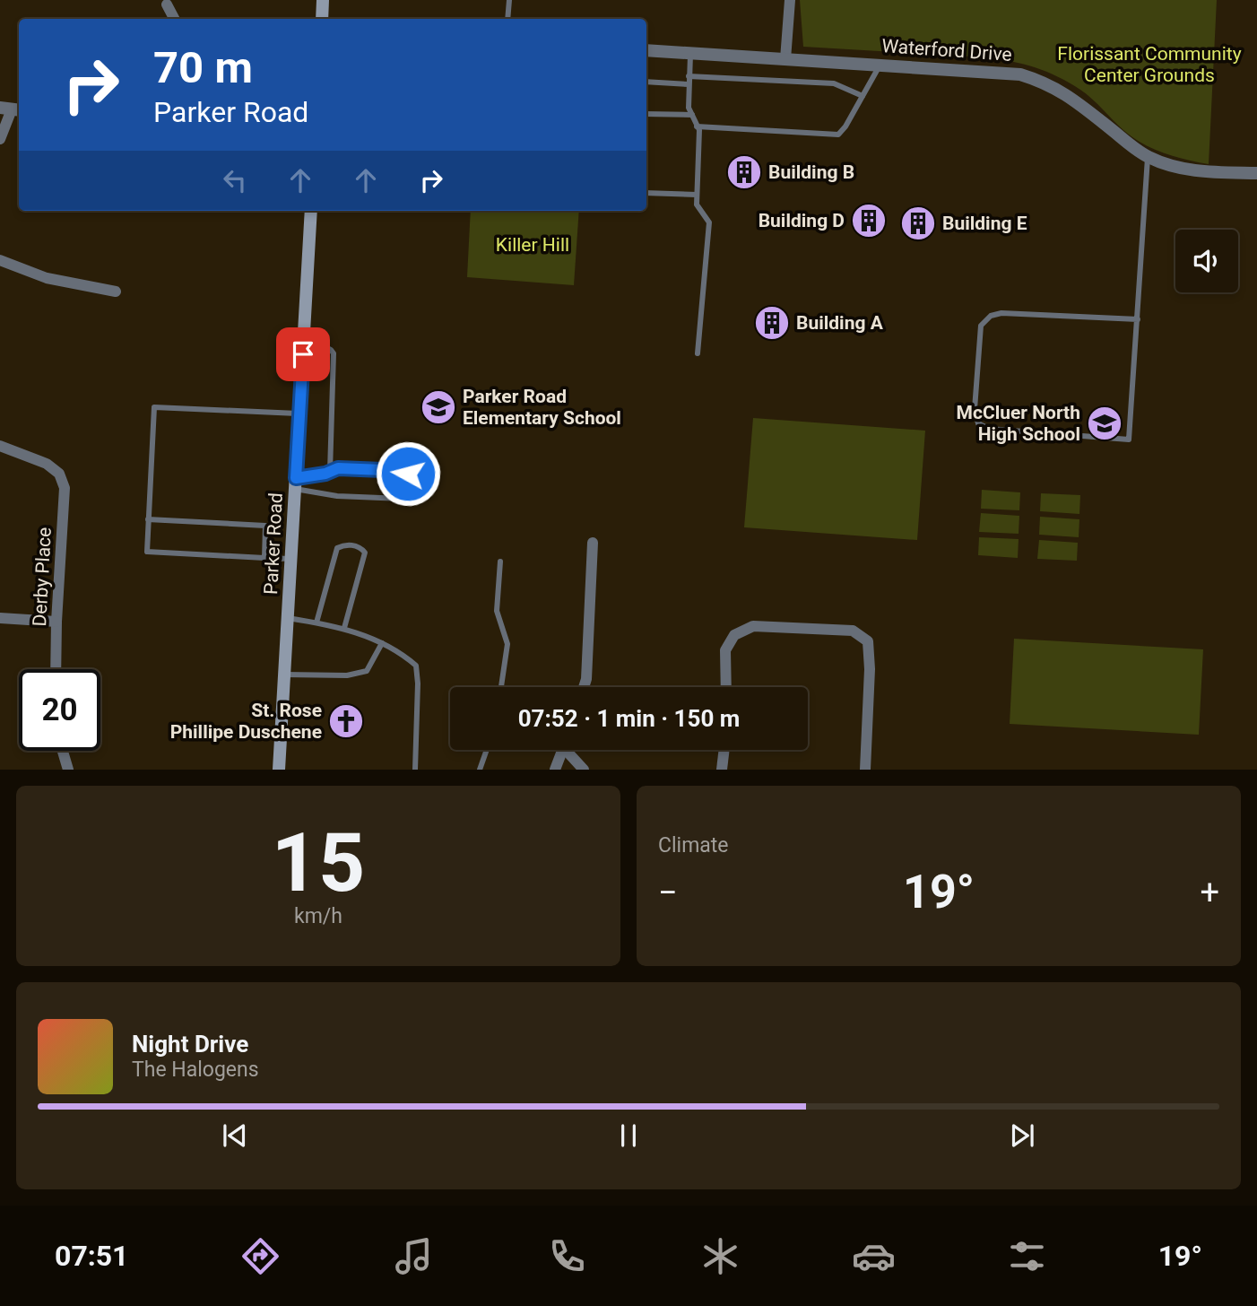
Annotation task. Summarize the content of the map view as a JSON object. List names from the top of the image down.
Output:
{
  "streets": {
    "main road": ["Parker Road"],
    "street": ["Waterford Drive", "Derby Place"]
  },
  "parks": ["Florissant Community Center Grounds", "Killer Hill"],
  "places": {
    "building": [
      "Building B",
      "Building D",
      "Building E",
      "Building A"
    ],
    "school or university": ["Parker Road Elementary School", "McCluer North High School"],
    "church": ["St. Rose Phillipe Duschene"]
  },
  "page": {
    "turn": ["70 m", "Parker Road"],
    "limit": "20",
    "trip": "07:52 · 1 min · 150 m",
    "tile": [
      ["15", "km/h"],
      "Climate"
    ],
    "heat": ["−", "19°", "+"],
    "song": ["Night Drive", "The Halogens"],
    "tabs": ["07:51", "19°"]
  }
}
